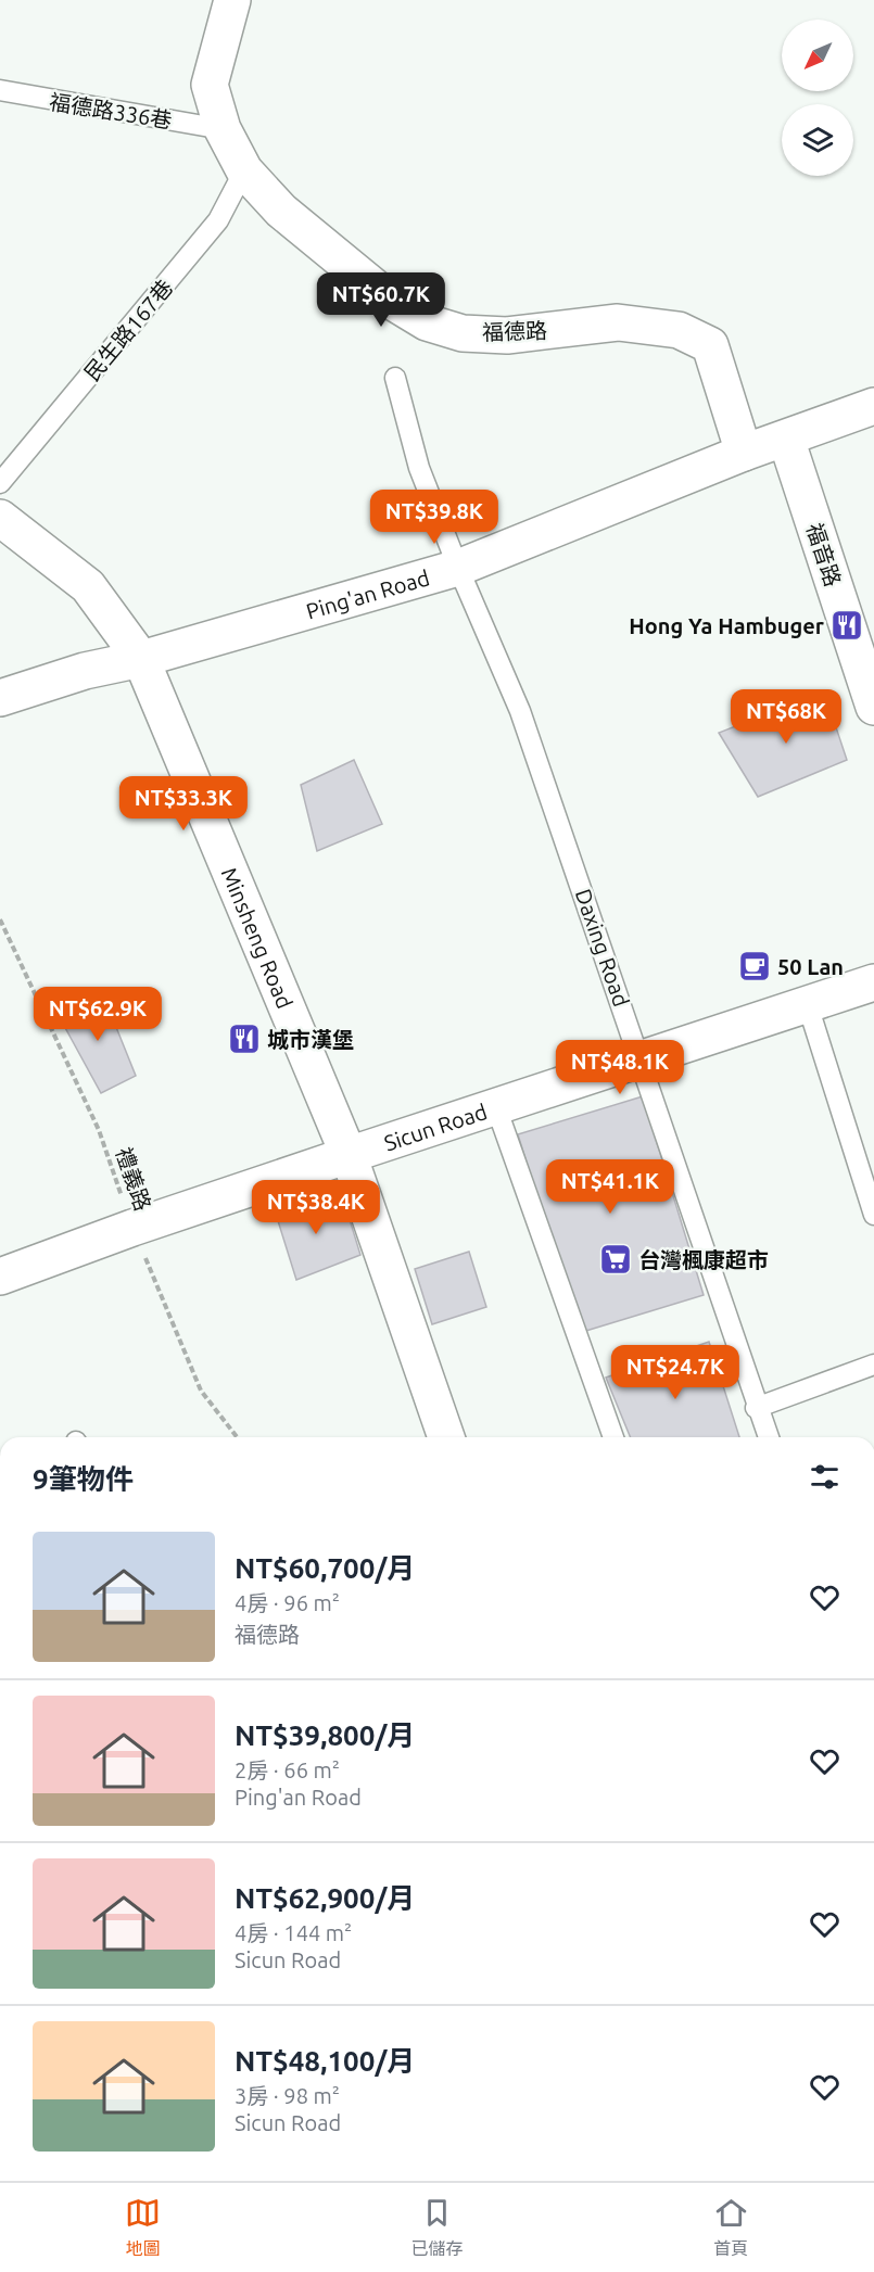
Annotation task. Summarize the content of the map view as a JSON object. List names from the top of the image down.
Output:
{
  "streets": {
    "street": [
      "福德路",
      "福音路",
      "Ping'an Road",
      "Minsheng Road",
      "Sicun Road"
    ],
    "lane": ["福德路336巷", "民生路167巷", "Daxing Road"],
    "path": ["禮義路"]
  },
  "crossings": [
    ["福德路336巷", "福德路"],
    ["民生路167巷", "福德路"],
    ["福德路", "Ping'an Road"],
    ["福音路", "Ping'an Road"],
    ["Ping'an Road", "Minsheng Road"],
    ["Ping'an Road", "Daxing Road"],
    ["Minsheng Road", "Sicun Road"],
    ["Daxing Road", "Sicun Road"],
    ["Sicun Road", "禮義路"]
  ],
  "places": {
    "restaurant": ["Hong Ya Hambuger", "城市漢堡"],
    "cafe": ["50 Lan"],
    "supermarket": ["台灣楓康超市"]
  },
  "north": "bottom left",
  "page": {
    "price": [
      "NT$60.7K",
      "NT$39.8K",
      "NT$68K",
      "NT$33.3K",
      "NT$62.9K",
      "NT$48.1K",
      "NT$41.1K",
      "NT$38.4K",
      "NT$24.7K"
    ],
    "heading": "9筆物件",
    "list": [
      {
        "name": "NT$60,700/月",
        "note": "4房 · 96 m² · 福德路"
      },
      {
        "name": "NT$39,800/月",
        "note": "2房 · 66 m² · Ping'an Road"
      },
      {
        "name": "NT$62,900/月",
        "note": "4房 · 144 m² · Sicun Road"
      },
      {
        "name": "NT$48,100/月",
        "note": "3房 · 98 m² · Sicun Road"
      }
    ],
    "tabs": ["地圖", "已儲存", "首頁"]
  }
}
